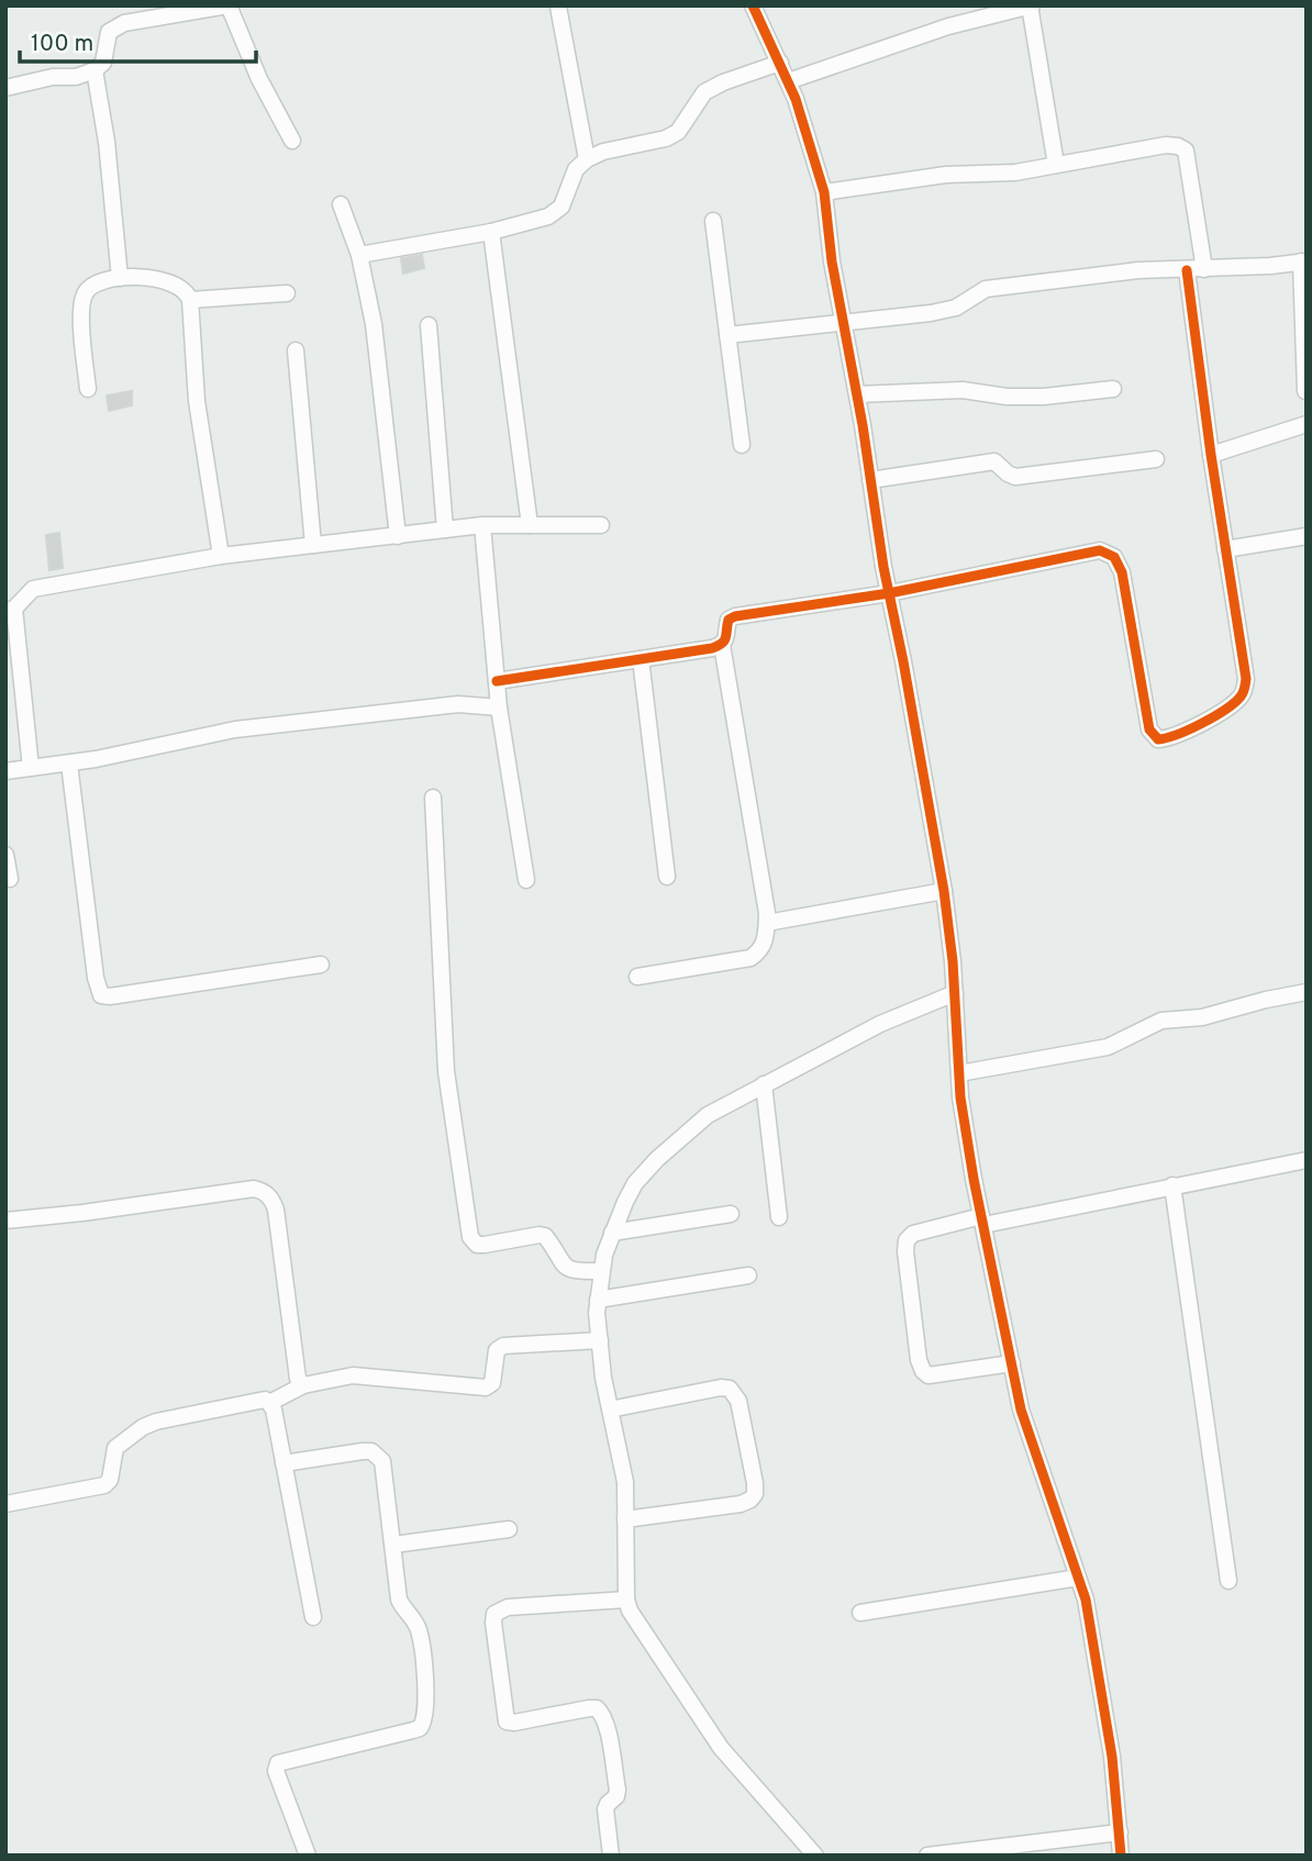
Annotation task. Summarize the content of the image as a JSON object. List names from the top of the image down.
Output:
{
  "scale_bar": "100 m"
}
